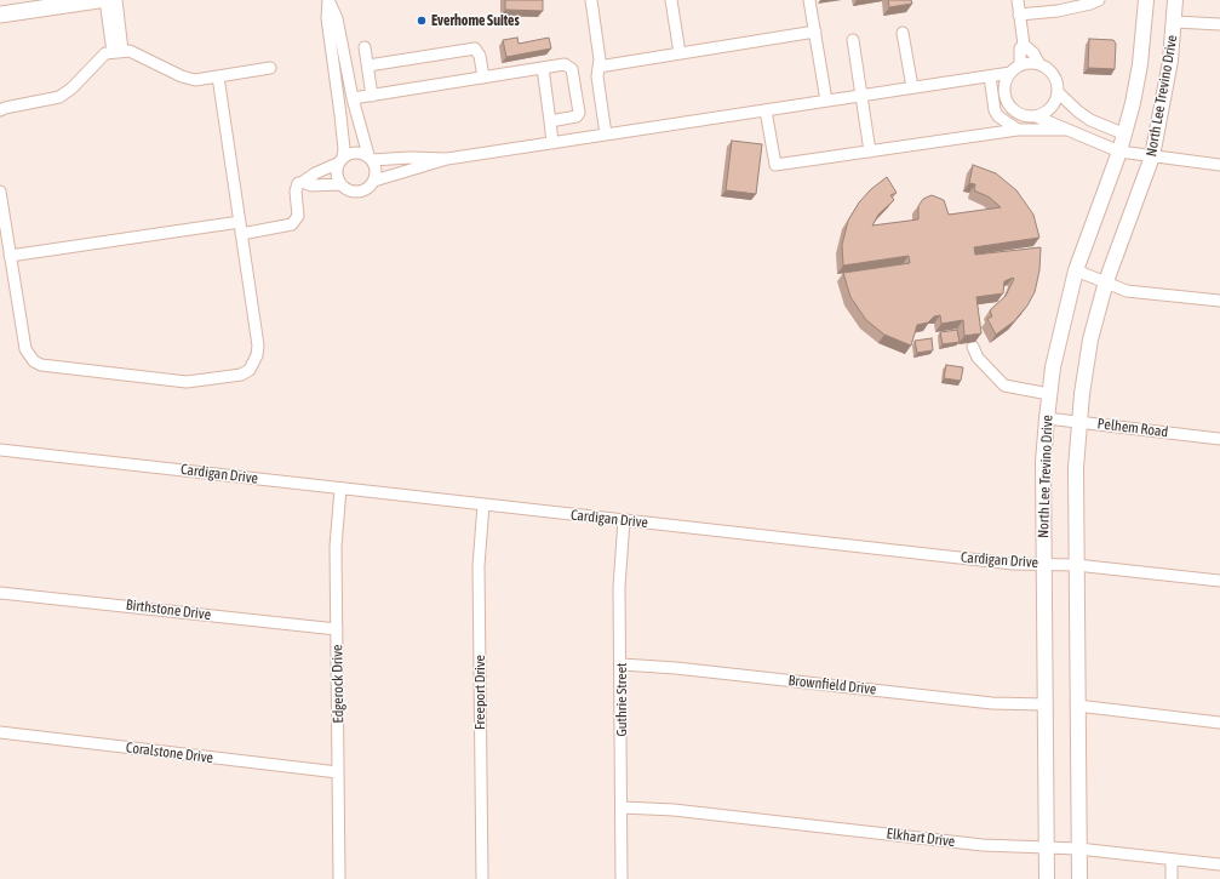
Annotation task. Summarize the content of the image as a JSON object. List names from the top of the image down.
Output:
{
  "streets": {
    "main road": ["North Lee Trevino Drive"],
    "street": [
      "Pelhem Road",
      "Cardigan Drive",
      "Birthstone Drive",
      "Edgerock Drive",
      "Brownfield Drive",
      "Freeport Drive",
      "Guthrie Street",
      "Coralstone Drive",
      "Elkhart Drive"
    ]
  },
  "crossings": [
    ["North Lee Trevino Drive", "Pelhem Road"],
    ["North Lee Trevino Drive", "Cardigan Drive"],
    ["North Lee Trevino Drive", "Brownfield Drive"],
    ["North Lee Trevino Drive", "Elkhart Drive"],
    ["Cardigan Drive", "Edgerock Drive"],
    ["Cardigan Drive", "Freeport Drive"],
    ["Cardigan Drive", "Guthrie Street"],
    ["Birthstone Drive", "Edgerock Drive"],
    ["Edgerock Drive", "Coralstone Drive"],
    ["Brownfield Drive", "Guthrie Street"],
    ["Guthrie Street", "Elkhart Drive"]
  ],
  "places": ["Everhome Suites"]
}
